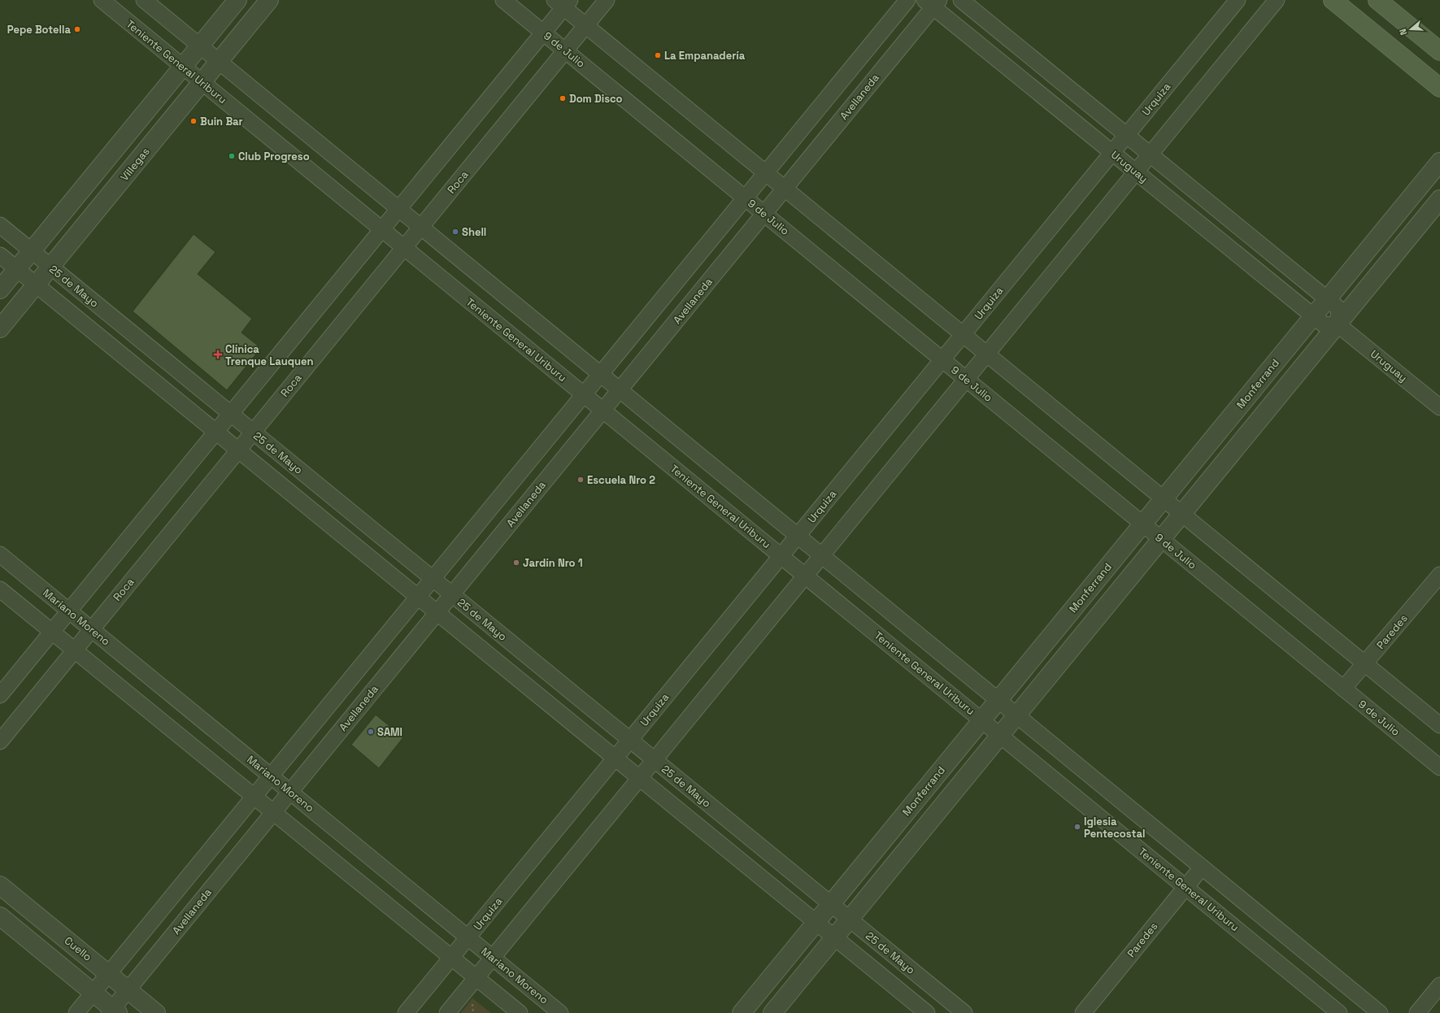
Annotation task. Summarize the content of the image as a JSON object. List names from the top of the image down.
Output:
{
  "streets": {
    "street": [
      "9 de Julio",
      "Teniente General Uriburu",
      "Avellaneda",
      "Urquiza",
      "Villegas",
      "Uruguay",
      "Roca",
      "25 de Mayo",
      "Monferrand",
      "Mariano Moreno",
      "Paredes",
      "Cuello"
    ]
  },
  "crossings": [
    ["9 de Julio", "Avellaneda"],
    ["9 de Julio", "Urquiza"],
    ["9 de Julio", "Roca"],
    ["9 de Julio", "Monferrand"],
    ["9 de Julio", "Paredes"],
    ["Teniente General Uriburu", "Avellaneda"],
    ["Teniente General Uriburu", "Urquiza"],
    ["Teniente General Uriburu", "Villegas"],
    ["Teniente General Uriburu", "Roca"],
    ["Teniente General Uriburu", "Monferrand"],
    ["Teniente General Uriburu", "Paredes"],
    ["Avellaneda", "Uruguay"],
    ["Avellaneda", "25 de Mayo"],
    ["Avellaneda", "Mariano Moreno"],
    ["Avellaneda", "Cuello"],
    ["Urquiza", "Uruguay"],
    ["Urquiza", "25 de Mayo"],
    ["Urquiza", "Mariano Moreno"],
    ["Villegas", "25 de Mayo"],
    ["Uruguay", "Monferrand"],
    ["Roca", "25 de Mayo"],
    ["Roca", "Mariano Moreno"],
    ["25 de Mayo", "Monferrand"]
  ],
  "places": {
    "other": [
      "Pepe Botella",
      "La Empanadería",
      "Dom Disco",
      "Buin Bar",
      "Club Progreso",
      "Shell",
      "Escuela Nro 2",
      "Jardín Nro 1",
      "SAMI",
      "Iglesia Pentecostal"
    ],
    "health": ["Clínica Trenque Lauquen"]
  },
  "north": "left"
}
